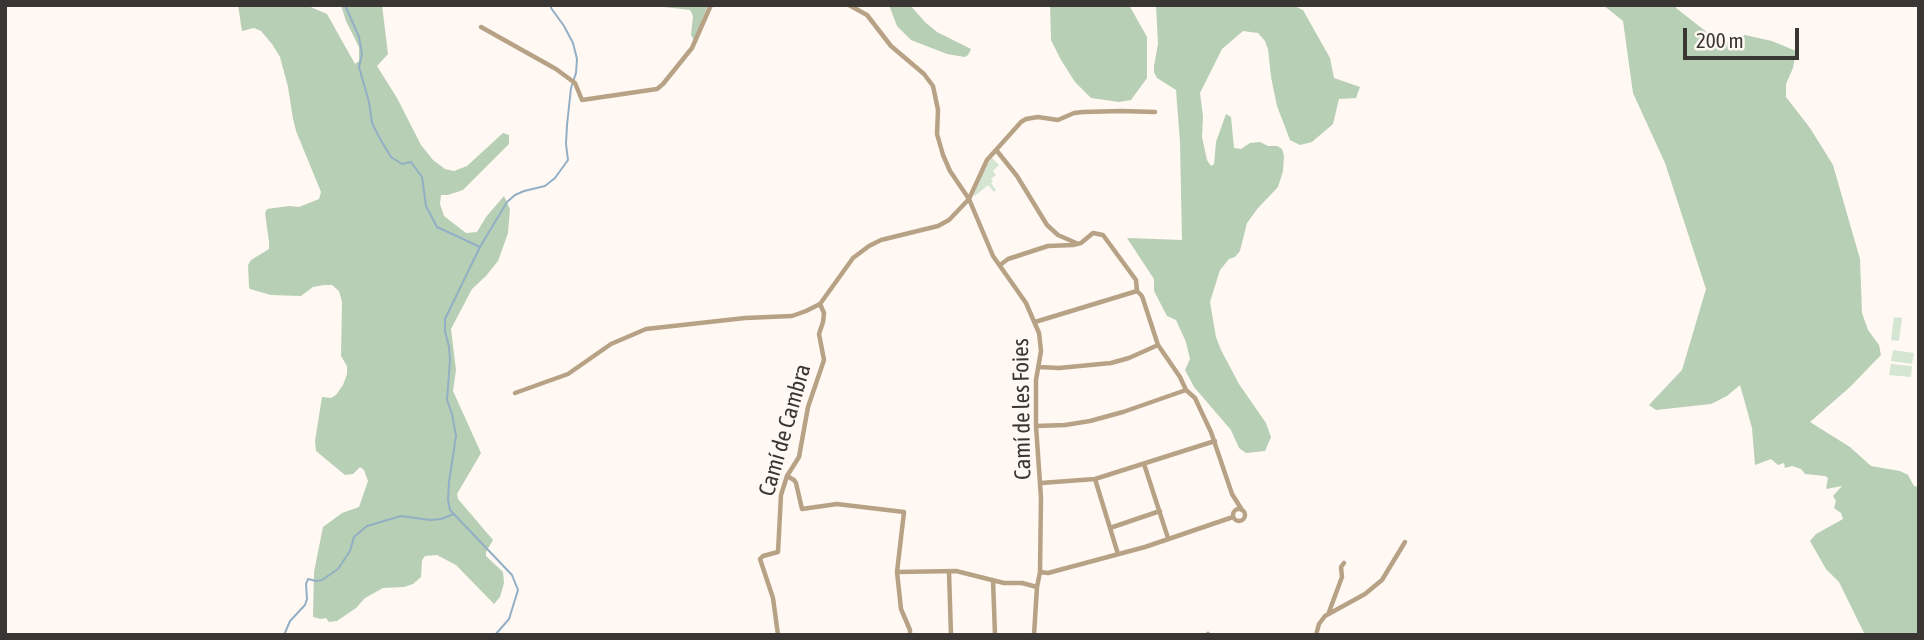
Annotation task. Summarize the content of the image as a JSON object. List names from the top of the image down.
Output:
{
  "streets": {
    "street": ["Camí de les Foies", "Camí de Cambra"]
  },
  "scale_bar": "200 m"
}
